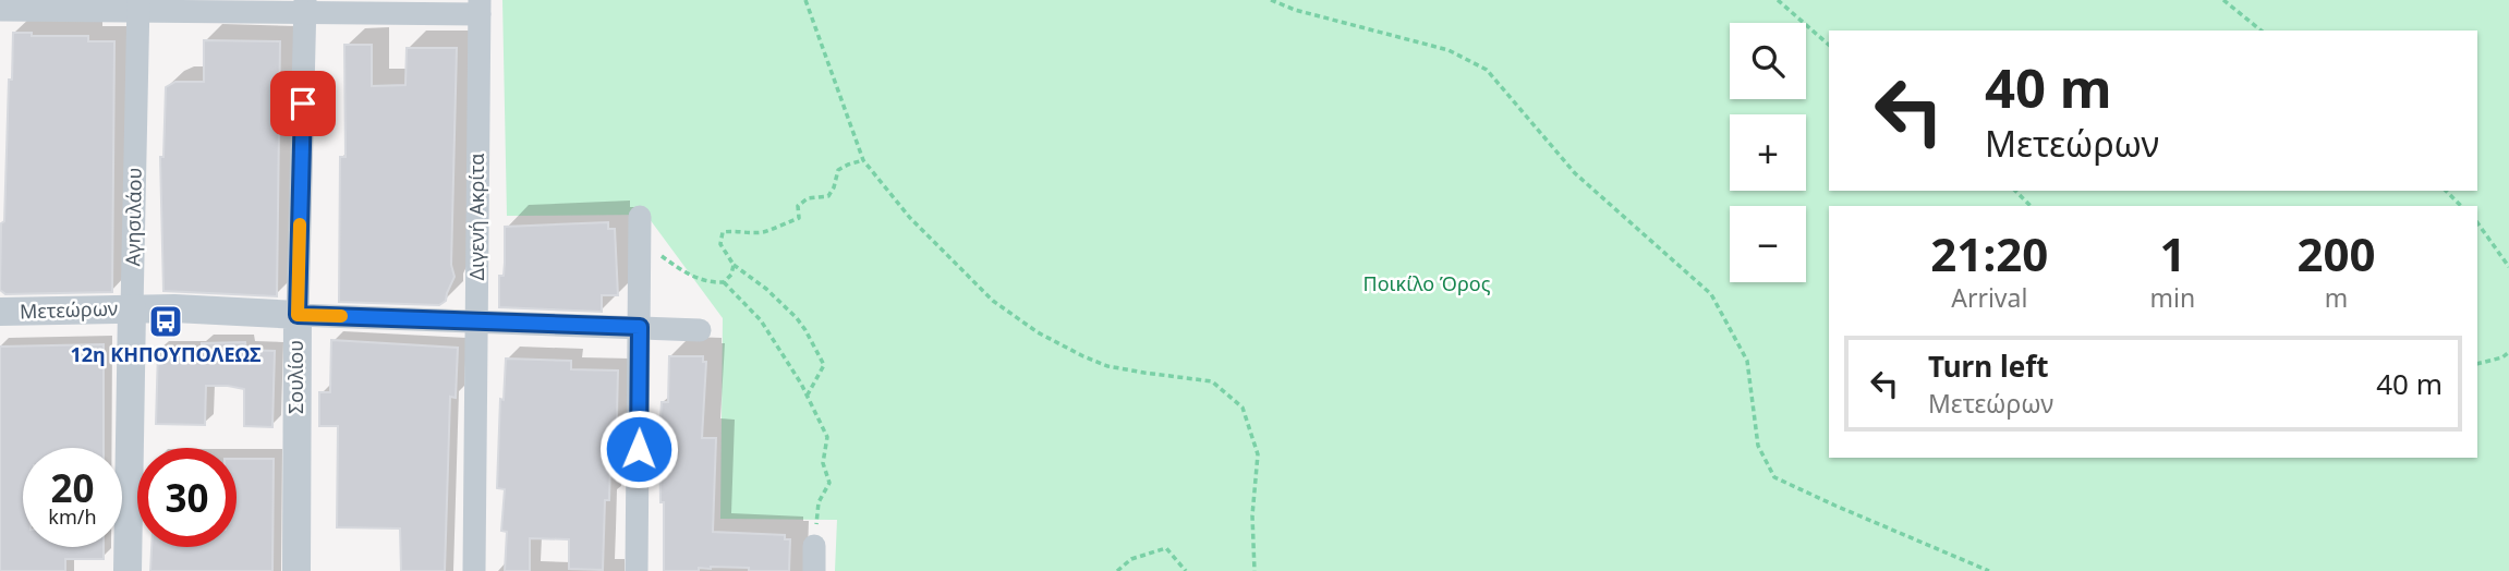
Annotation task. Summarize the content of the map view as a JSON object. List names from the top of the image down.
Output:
{
  "streets": {
    "street": [
      "Αγησιλάου",
      "Διγενή Ακρίτα",
      "Μετεώρων",
      "Σουλίου"
    ]
  },
  "crossings": [
    ["Αγησιλάου", "Μετεώρων"],
    ["Διγενή Ακρίτα", "Μετεώρων"],
    ["Μετεώρων", "Σουλίου"]
  ],
  "parks": ["Ποικίλο Όρος"],
  "places": {
    "bus stop": ["12η ΚΗΠΟΥΠΟΛΕΩΣ"]
  },
  "page": {
    "map_buttons": ["+", "−"],
    "turn": ["40 m", "Μετεώρων"],
    "eta": [
      "21:20",
      "Arrival",
      "1",
      "min",
      "200",
      "m"
    ],
    "list": [
      {
        "name": "Turn left",
        "note": "Μετεώρων",
        "value": "40 m"
      }
    ],
    "speed": "20 km/h",
    "limit": "30"
  }
}
